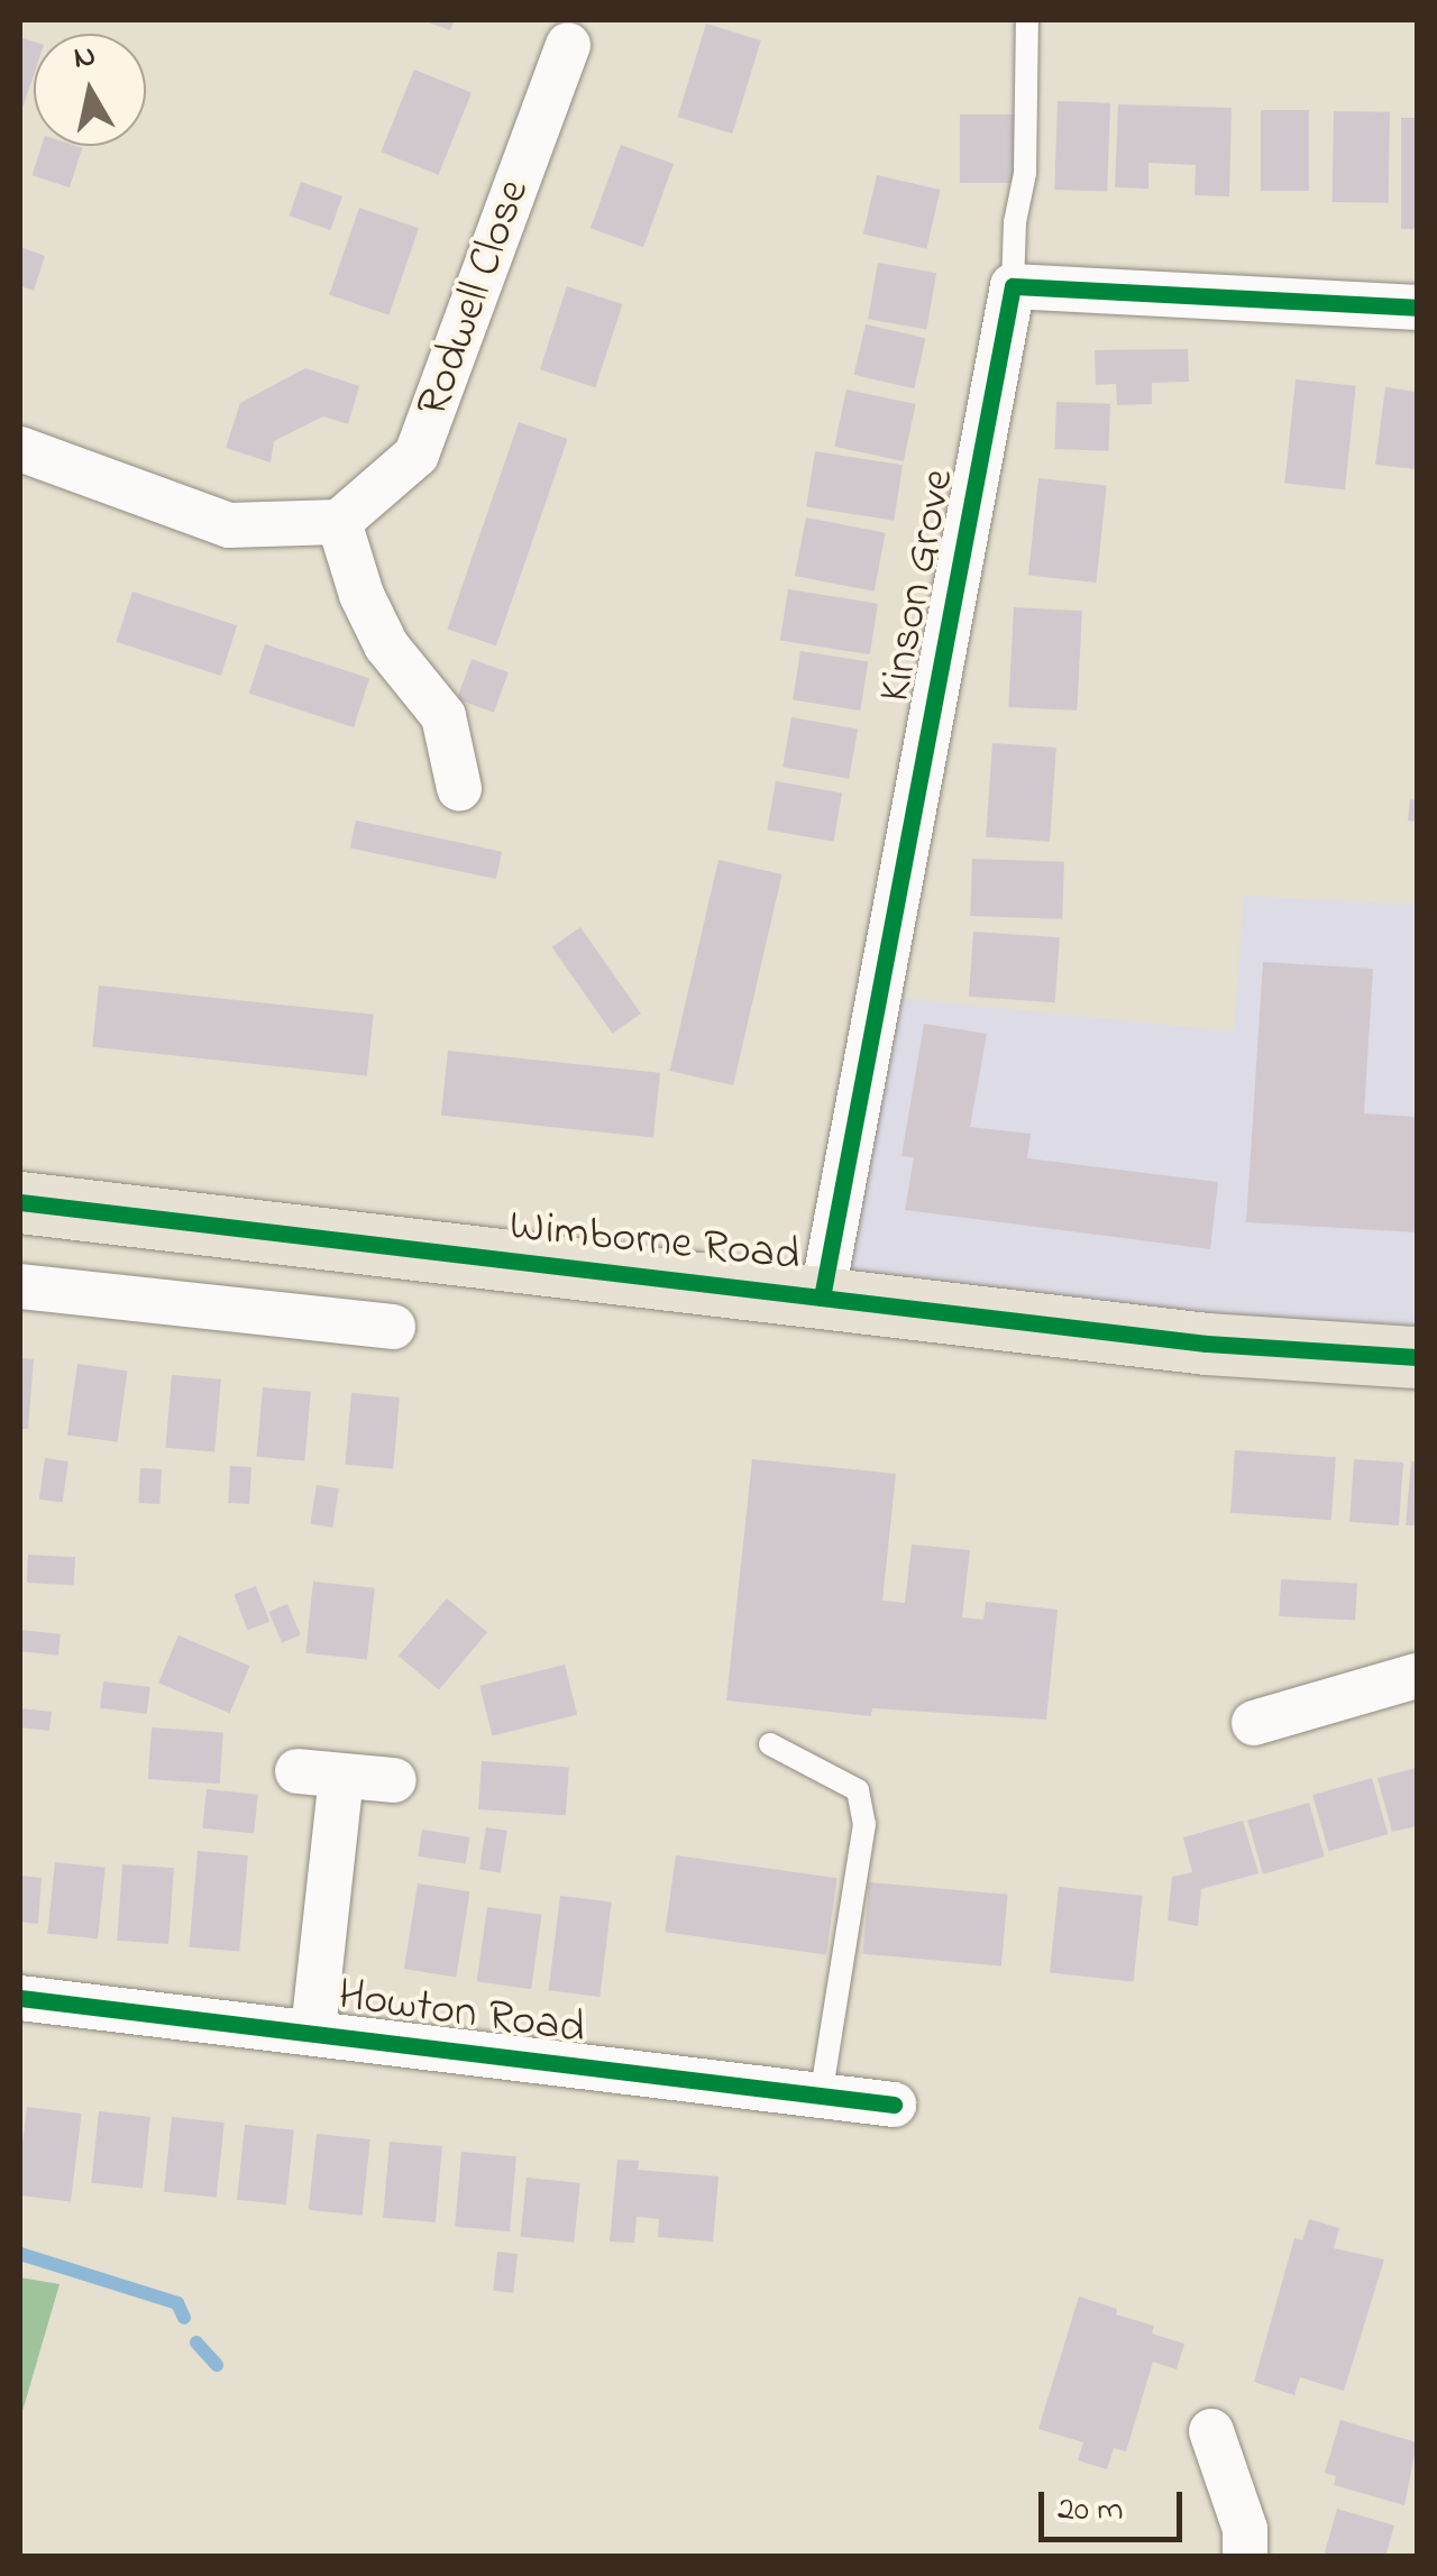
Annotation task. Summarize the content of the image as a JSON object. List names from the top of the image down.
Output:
{
  "streets": {
    "main road": ["Wimborne Road"],
    "street": ["Rodwell Close", "Kinson Grove", "Howton Road"]
  },
  "crossings": [
    ["Kinson Grove", "Wimborne Road"]
  ],
  "scale_bar": "20 m",
  "north": "top"
}
